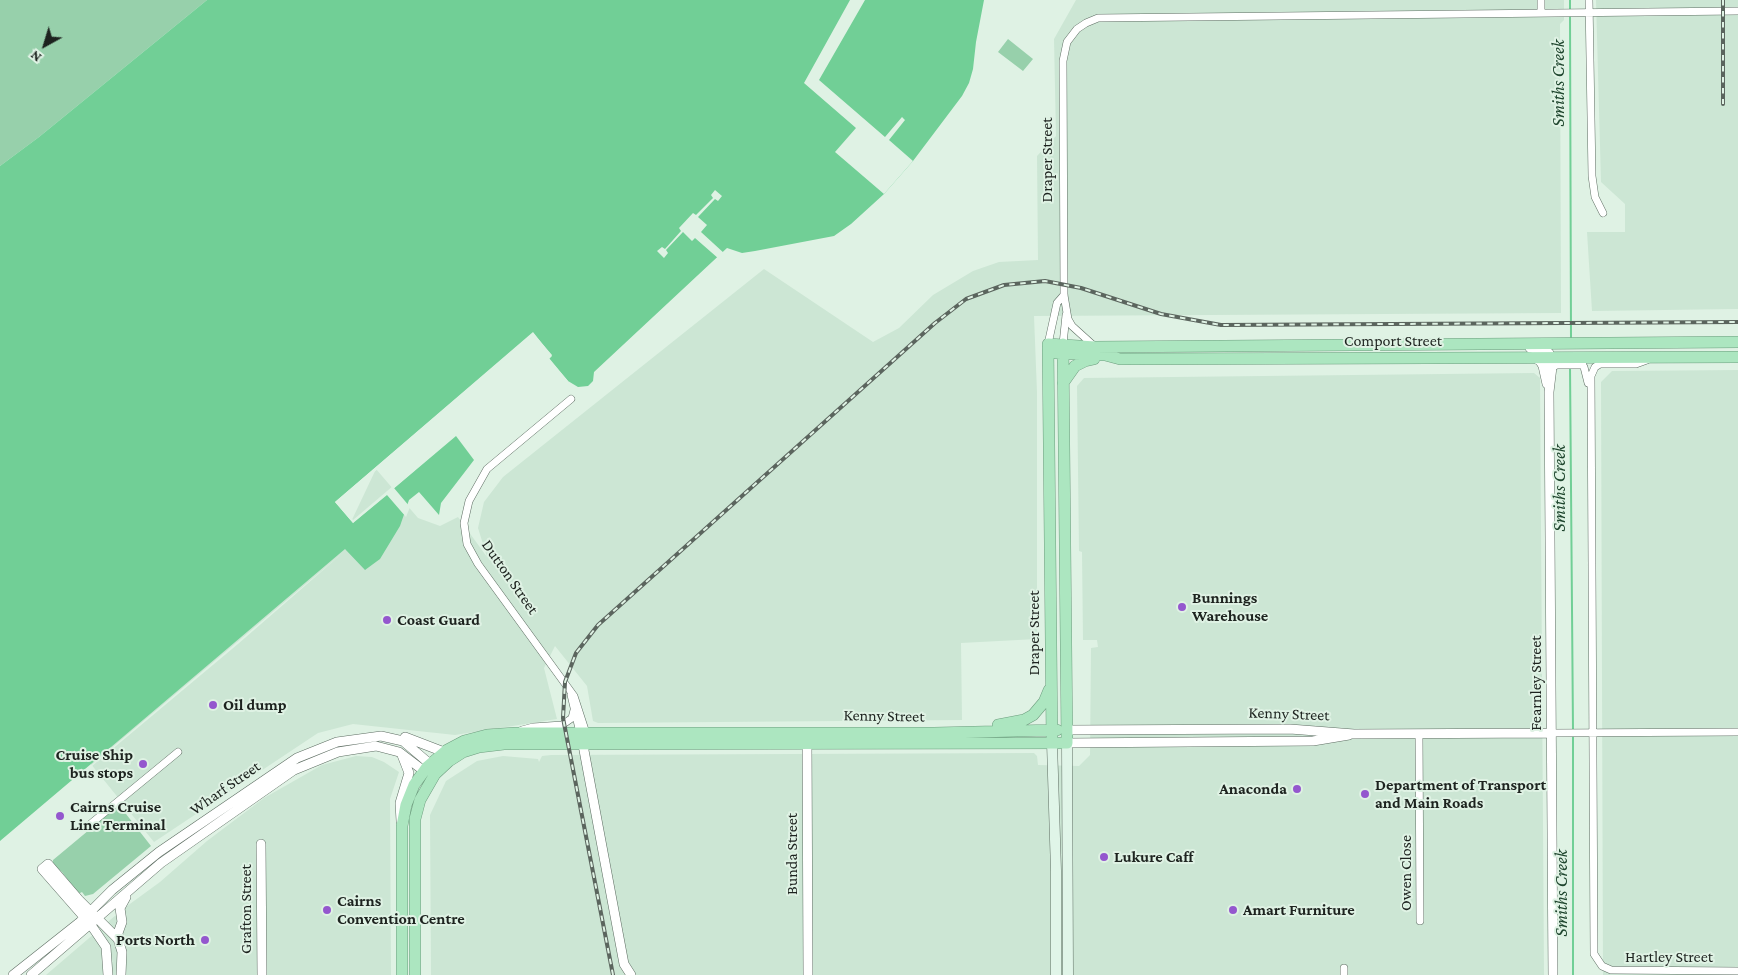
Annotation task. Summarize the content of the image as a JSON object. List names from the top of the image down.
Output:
{
  "streets": {
    "highway": ["Draper Street", "Comport Street", "Kenny Street"],
    "street": [
      "Dutton Street",
      "Fearnley Street",
      "Wharf Street",
      "Bunda Street",
      "Owen Close",
      "Grafton Street",
      "Hartley Street"
    ]
  },
  "crossings": [
    ["Draper Street", "Comport Street"],
    ["Draper Street", "Kenny Street"],
    ["Comport Street", "Fearnley Street"],
    ["Dutton Street", "Kenny Street"],
    ["Fearnley Street", "Kenny Street"],
    ["Kenny Street", "Wharf Street"],
    ["Kenny Street", "Bunda Street"],
    ["Kenny Street", "Owen Close"],
    ["Kenny Street", "Hartley Street"]
  ],
  "water": ["Smiths Creek"],
  "places": [
    "Bunnings Warehouse",
    "Coast Guard",
    "Oil dump",
    "Cruise Ship bus stops",
    "Anaconda",
    "Department of Transport and Main Roads",
    "Cairns Cruise Line Terminal",
    "Lukure Caff",
    "Cairns Convention Centre",
    "Amart Furniture",
    "Ports North"
  ],
  "north": "bottom left"
}
